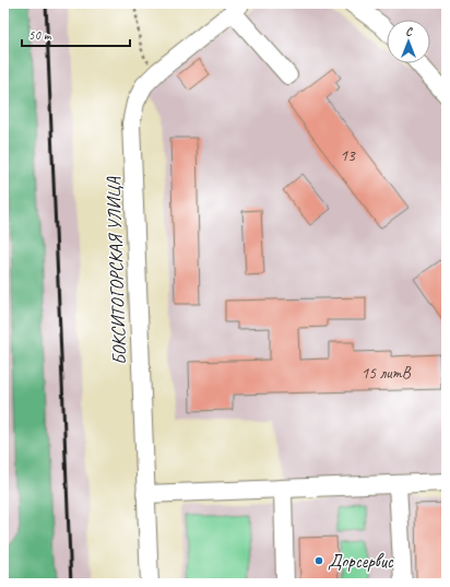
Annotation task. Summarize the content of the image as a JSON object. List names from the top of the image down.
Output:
{
  "streets": {
    "street": ["БОКСИТОГОРСКАЯ УЛИЦА"]
  },
  "places": ["Дорсервис"],
  "house_numbers": ["13", "15 литВ"],
  "scale_bar": "50 m",
  "north": "top"
}
